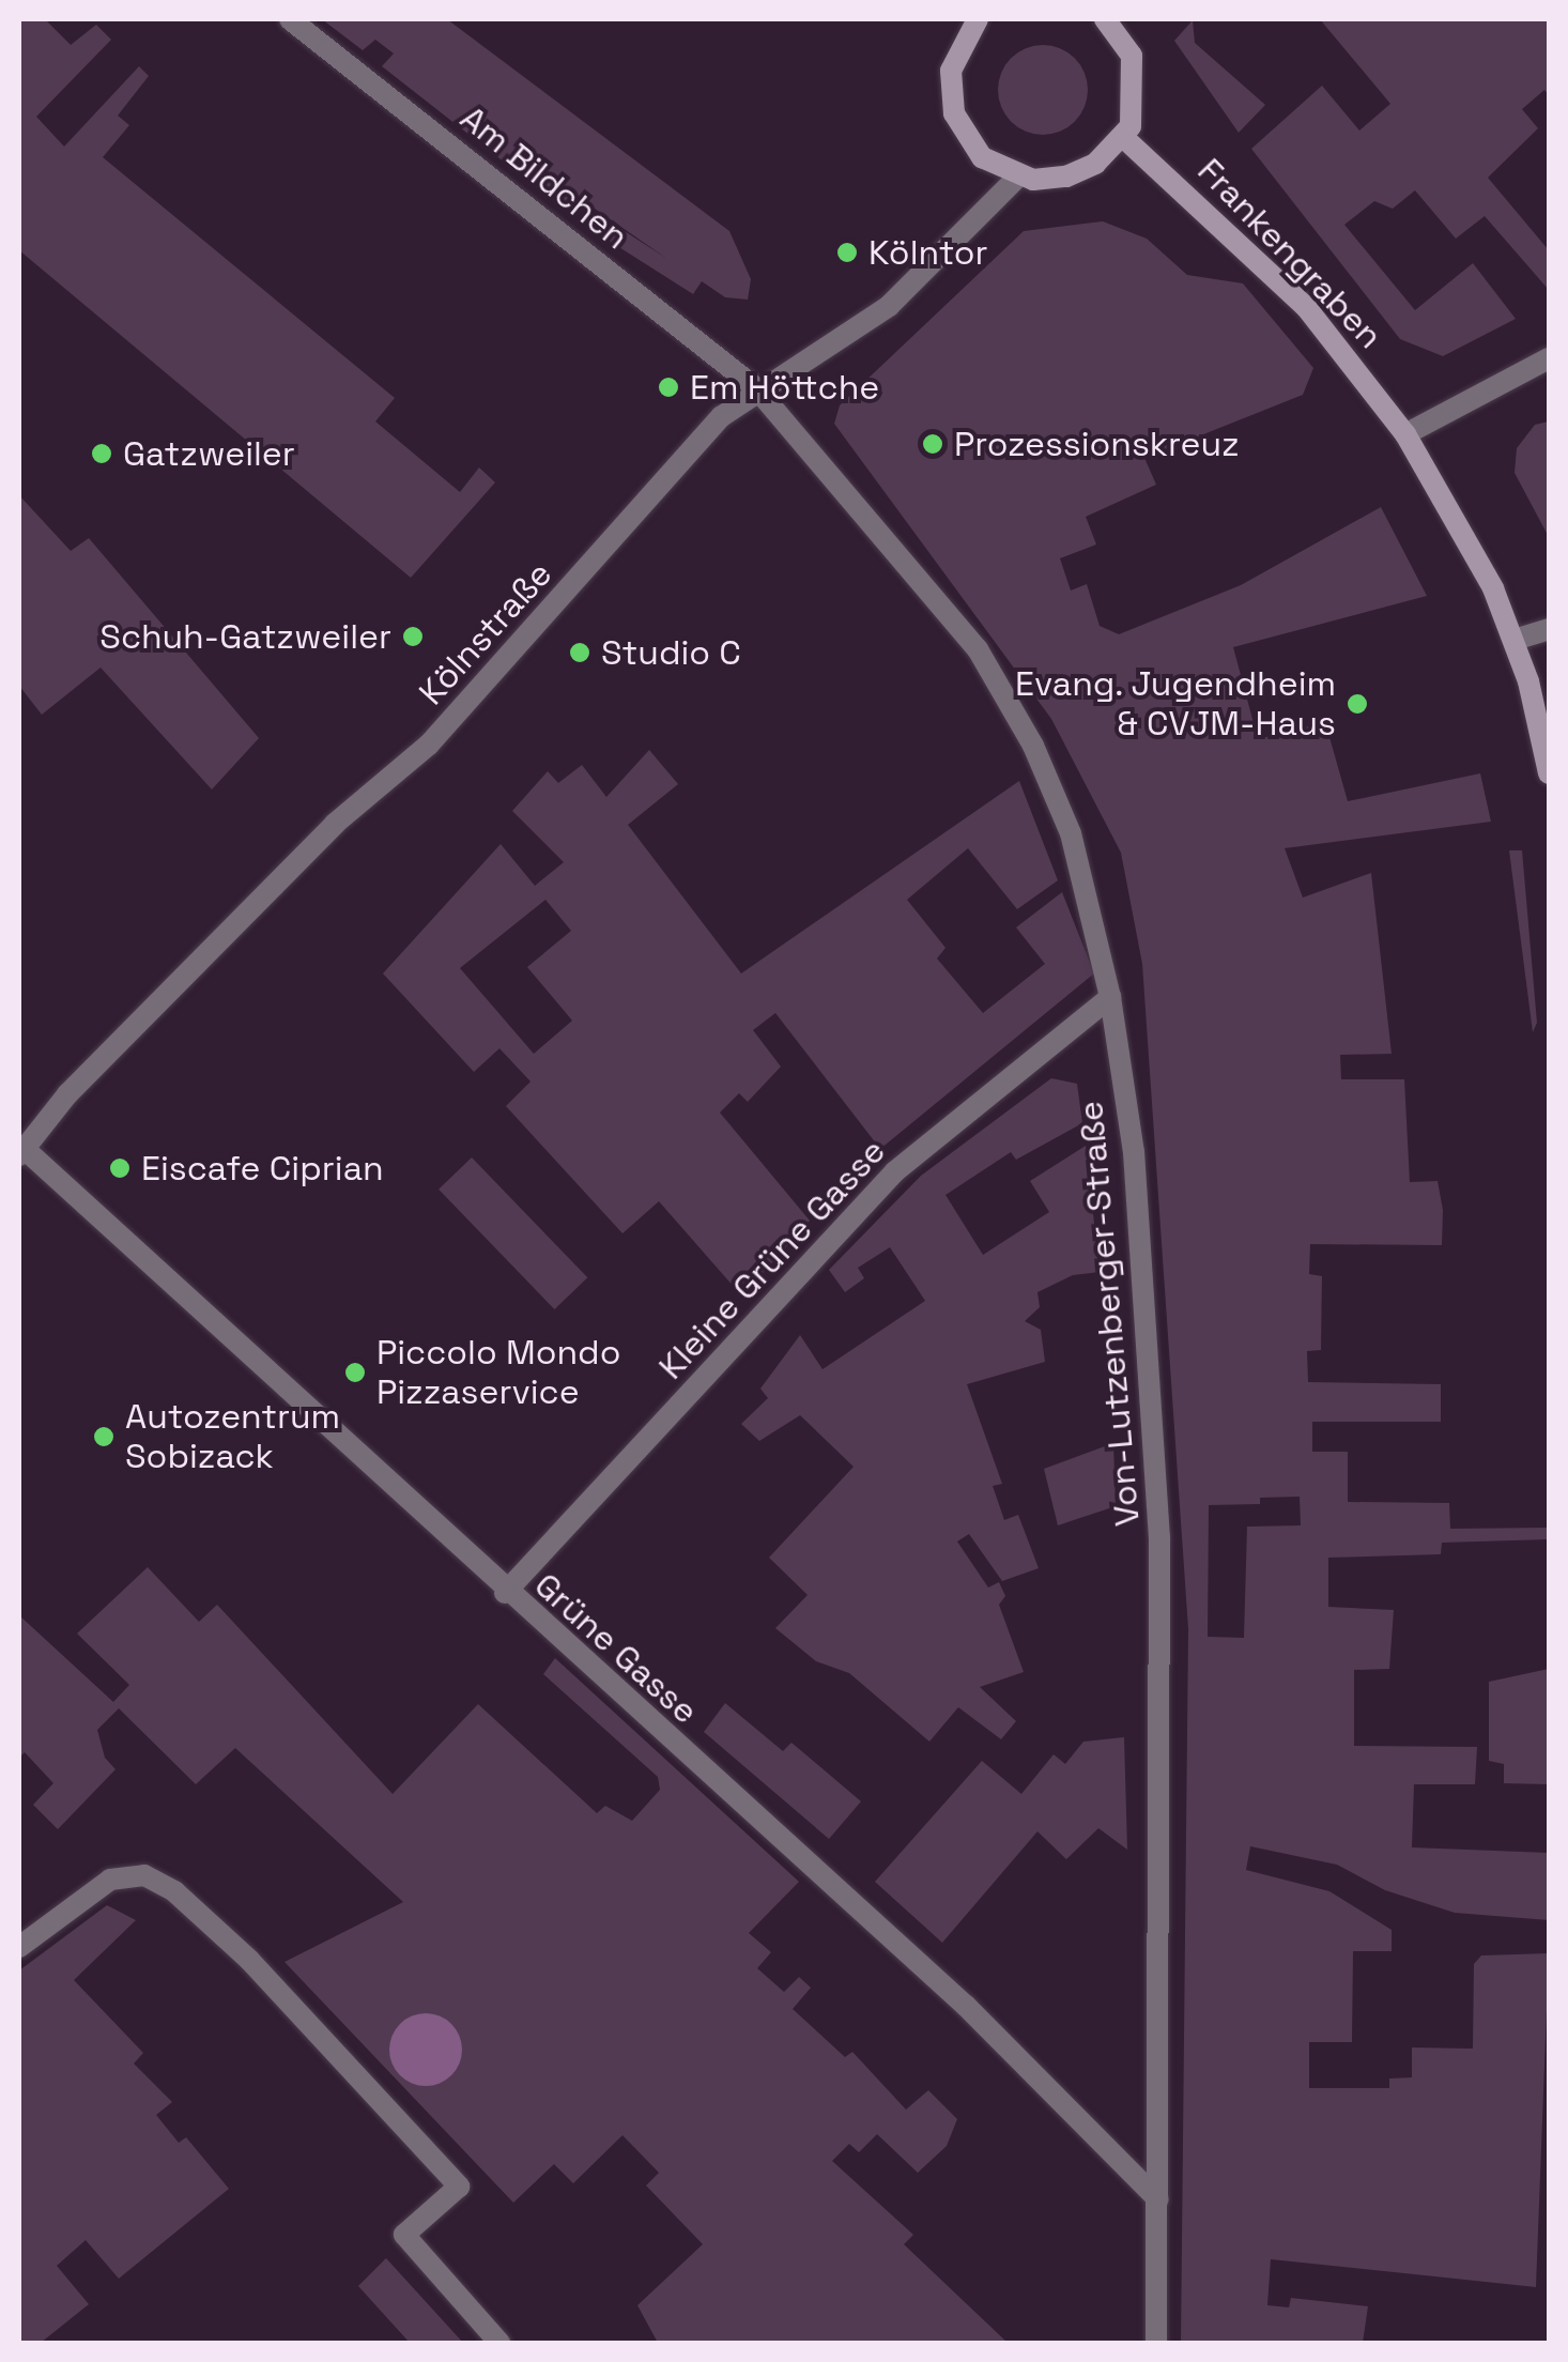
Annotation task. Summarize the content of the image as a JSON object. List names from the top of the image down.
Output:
{
  "streets": {
    "street": [
      "Am Bildchen",
      "Frankengraben",
      "Kölnstraße",
      "Kleine Grüne Gasse",
      "Von-Lutzenberger-Straße",
      "Grüne Gasse"
    ]
  },
  "crossings": [
    ["Am Bildchen", "Kölnstraße"],
    ["Am Bildchen", "Von-Lutzenberger-Straße"],
    ["Kölnstraße", "Von-Lutzenberger-Straße"],
    ["Kölnstraße", "Grüne Gasse"],
    ["Kleine Grüne Gasse", "Von-Lutzenberger-Straße"],
    ["Kleine Grüne Gasse", "Grüne Gasse"],
    ["Von-Lutzenberger-Straße", "Grüne Gasse"]
  ],
  "places": [
    "Kölntor",
    "Em Höttche",
    "Prozessionskreuz",
    "Gatzweiler",
    "Schuh-Gatzweiler",
    "Studio C",
    "Evang. Jugendheim & CVJM-Haus",
    "Eiscafe Ciprian",
    "Piccolo Mondo Pizzaservice",
    "Autozentrum Sobizack"
  ]
}
